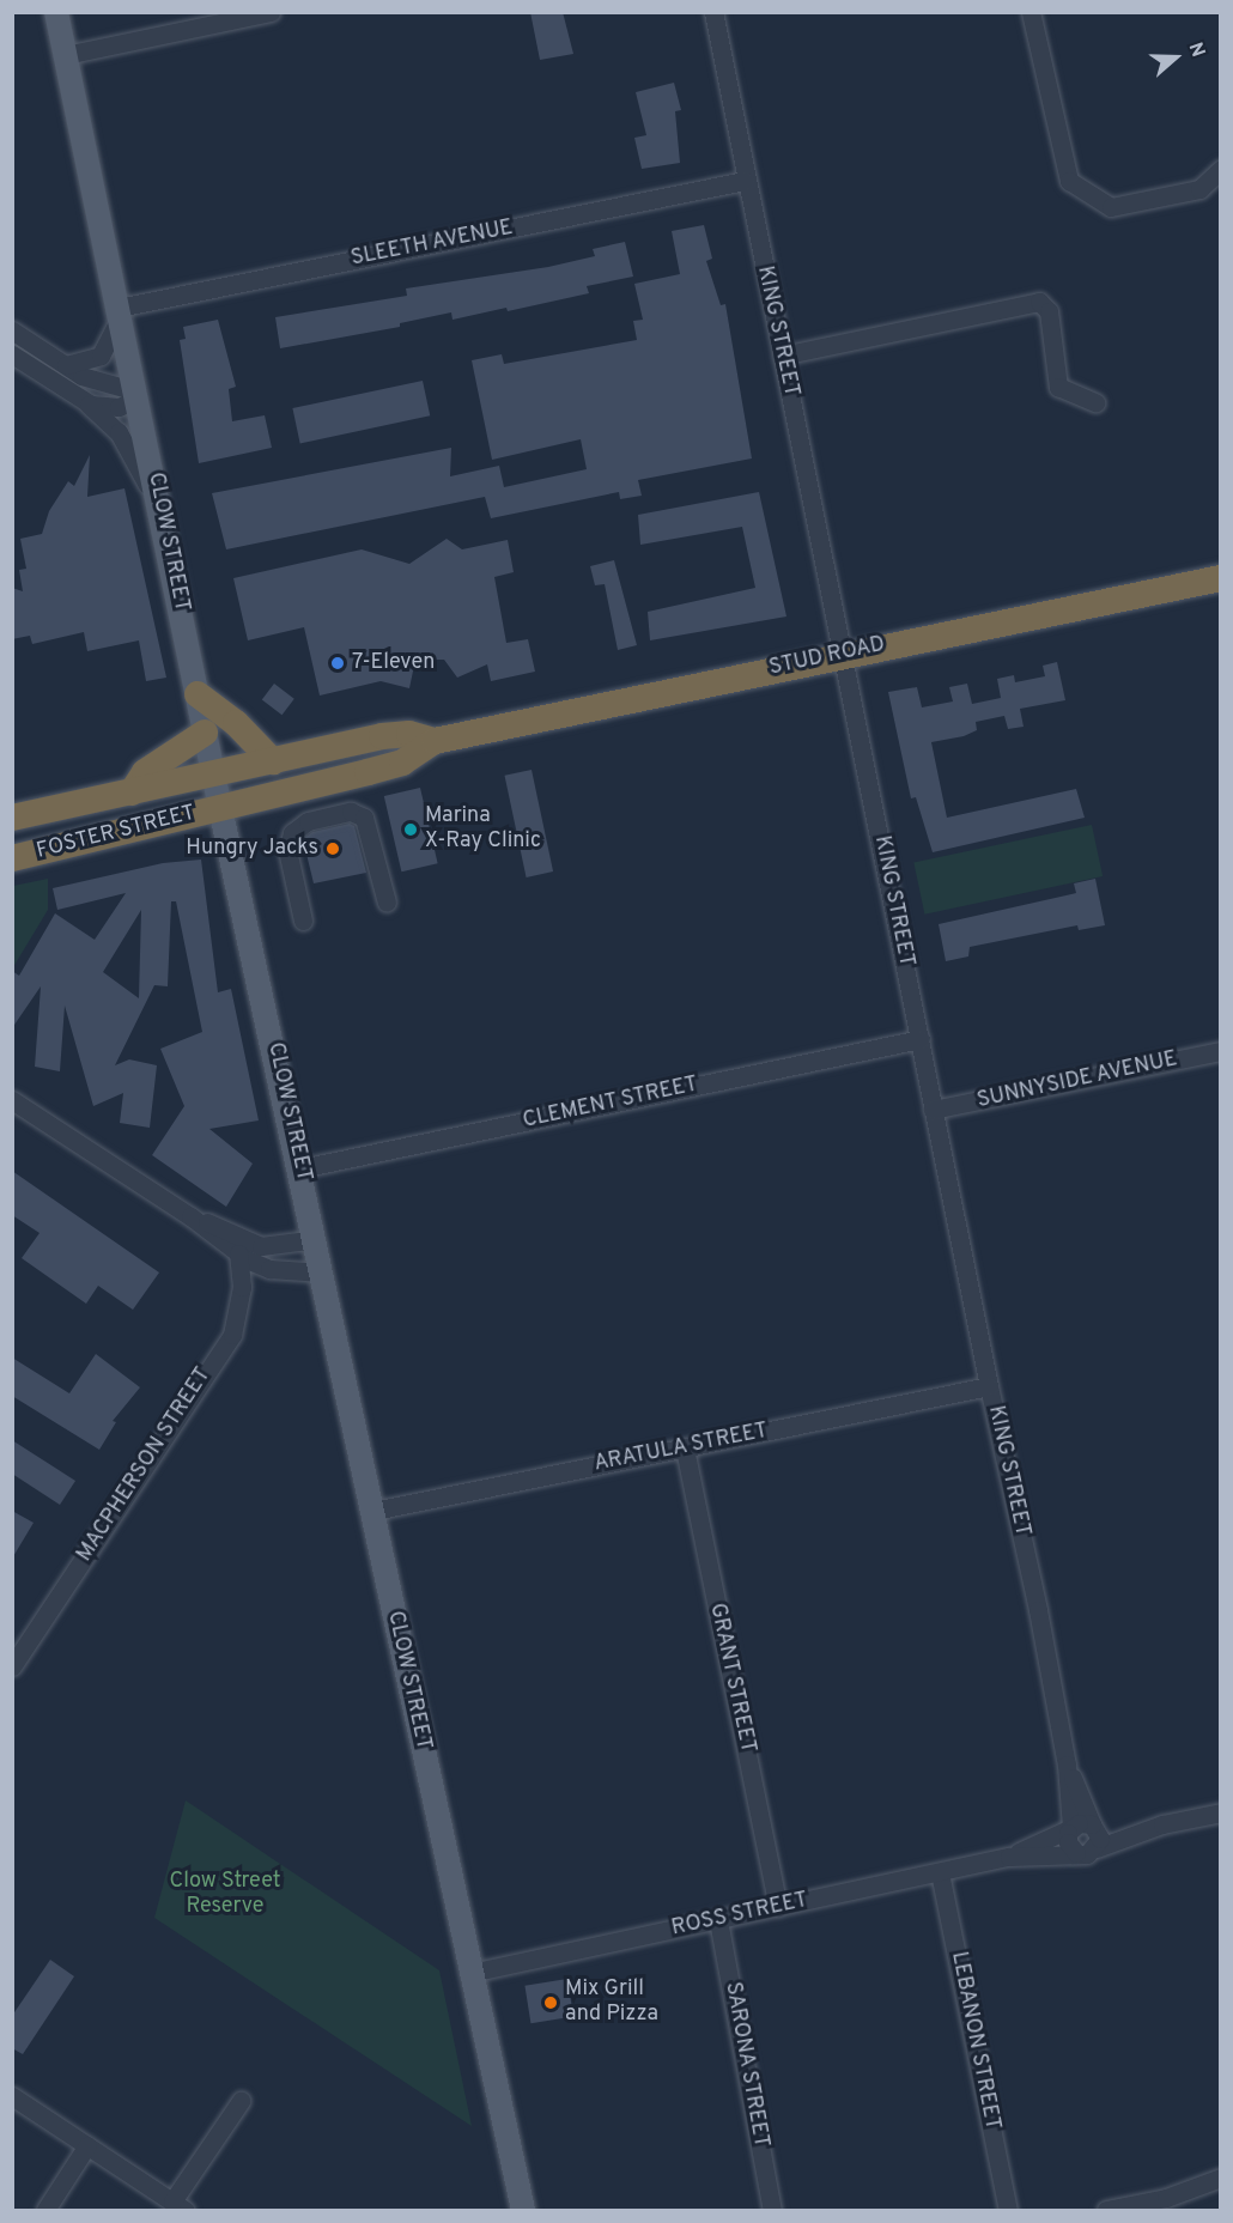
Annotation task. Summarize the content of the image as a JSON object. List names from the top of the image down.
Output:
{
  "streets": {
    "highway": ["STUD ROAD", "FOSTER STREET"],
    "main road": ["CLOW STREET"],
    "street": [
      "SLEETH AVENUE",
      "KING STREET",
      "SUNNYSIDE AVENUE",
      "CLEMENT STREET",
      "ARATULA STREET",
      "MACPHERSON STREET",
      "GRANT STREET",
      "ROSS STREET",
      "LEBANON STREET",
      "SARONA STREET"
    ]
  },
  "crossings": [
    ["SLEETH AVENUE", "KING STREET"],
    ["SLEETH AVENUE", "CLOW STREET"],
    ["KING STREET", "STUD ROAD"],
    ["KING STREET", "SUNNYSIDE AVENUE"],
    ["KING STREET", "CLEMENT STREET"],
    ["KING STREET", "ARATULA STREET"],
    ["KING STREET", "ROSS STREET"],
    ["CLOW STREET", "STUD ROAD"],
    ["CLOW STREET", "FOSTER STREET"],
    ["CLOW STREET", "CLEMENT STREET"],
    ["CLOW STREET", "ARATULA STREET"],
    ["CLOW STREET", "ROSS STREET"],
    ["STUD ROAD", "FOSTER STREET"],
    ["ARATULA STREET", "GRANT STREET"],
    ["GRANT STREET", "ROSS STREET"],
    ["ROSS STREET", "LEBANON STREET"],
    ["ROSS STREET", "SARONA STREET"]
  ],
  "parks": ["Clow Street Reserve"],
  "places": [
    "7-Eleven",
    "Marina X-Ray Clinic",
    "Hungry Jacks",
    "Mix Grill and Pizza"
  ],
  "north": "right"
}
